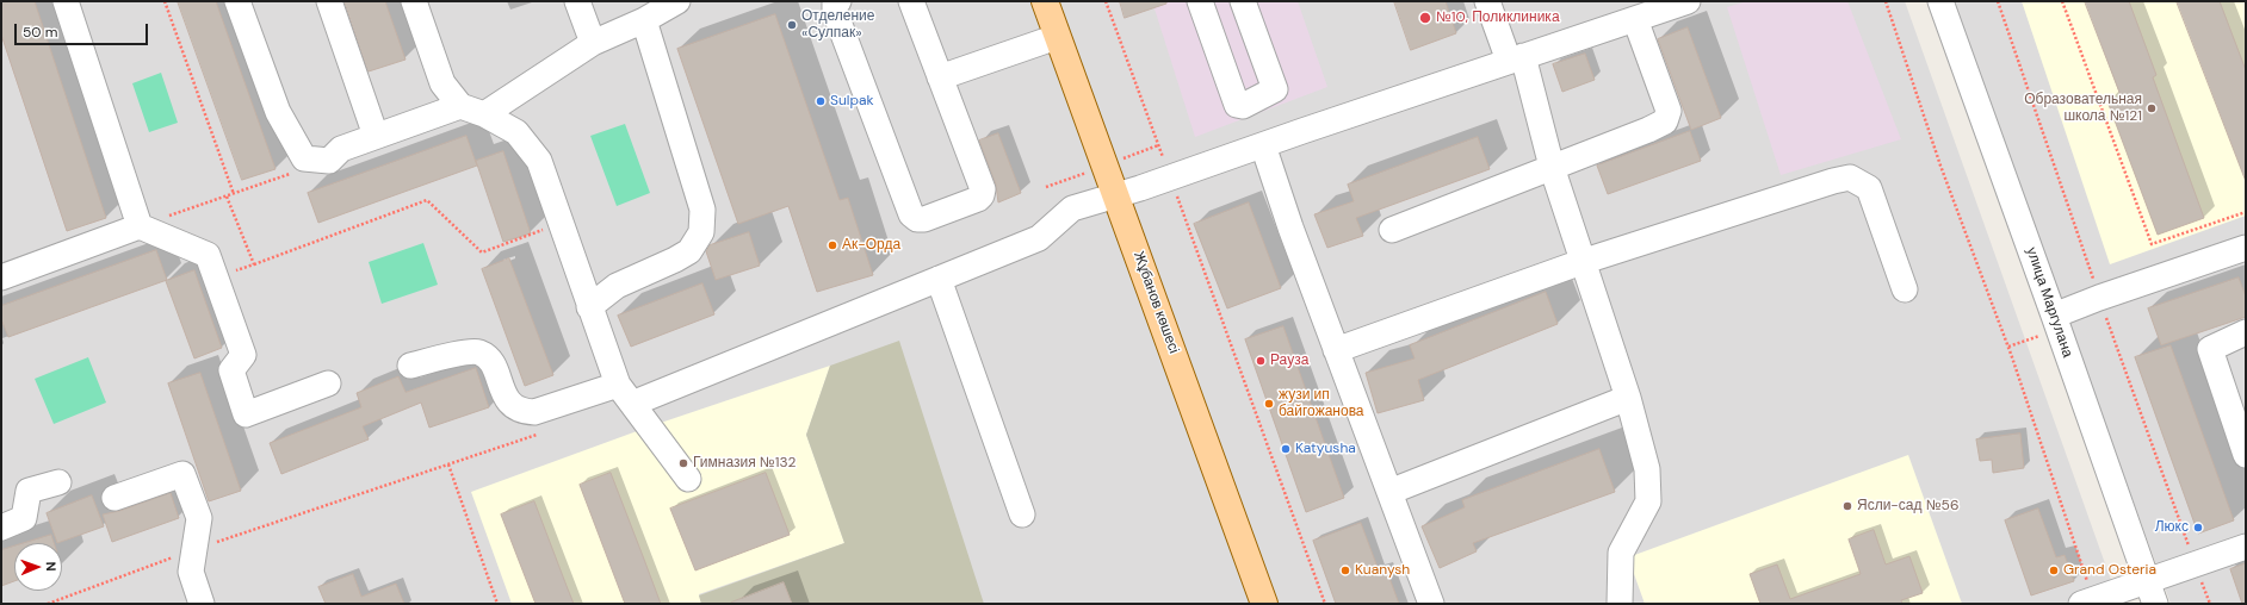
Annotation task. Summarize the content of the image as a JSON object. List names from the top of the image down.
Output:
{
  "streets": {
    "main road": ["Жұбанов көшесі"],
    "street": ["улица Маргулана"]
  },
  "places": [
    "№10, Поликлиника",
    "Отделение «Сулпак»",
    "Sulpak",
    "Образовательная школа №121",
    "Ак-Орда",
    "Рауза",
    "жузи ип байгожанова",
    "Katyusha",
    "Гимназия №132",
    "Ясли-сад №56",
    "Люкс",
    "Kuanysh",
    "Grand Osteria"
  ],
  "scale_bar": "50 m",
  "north": "right"
}
